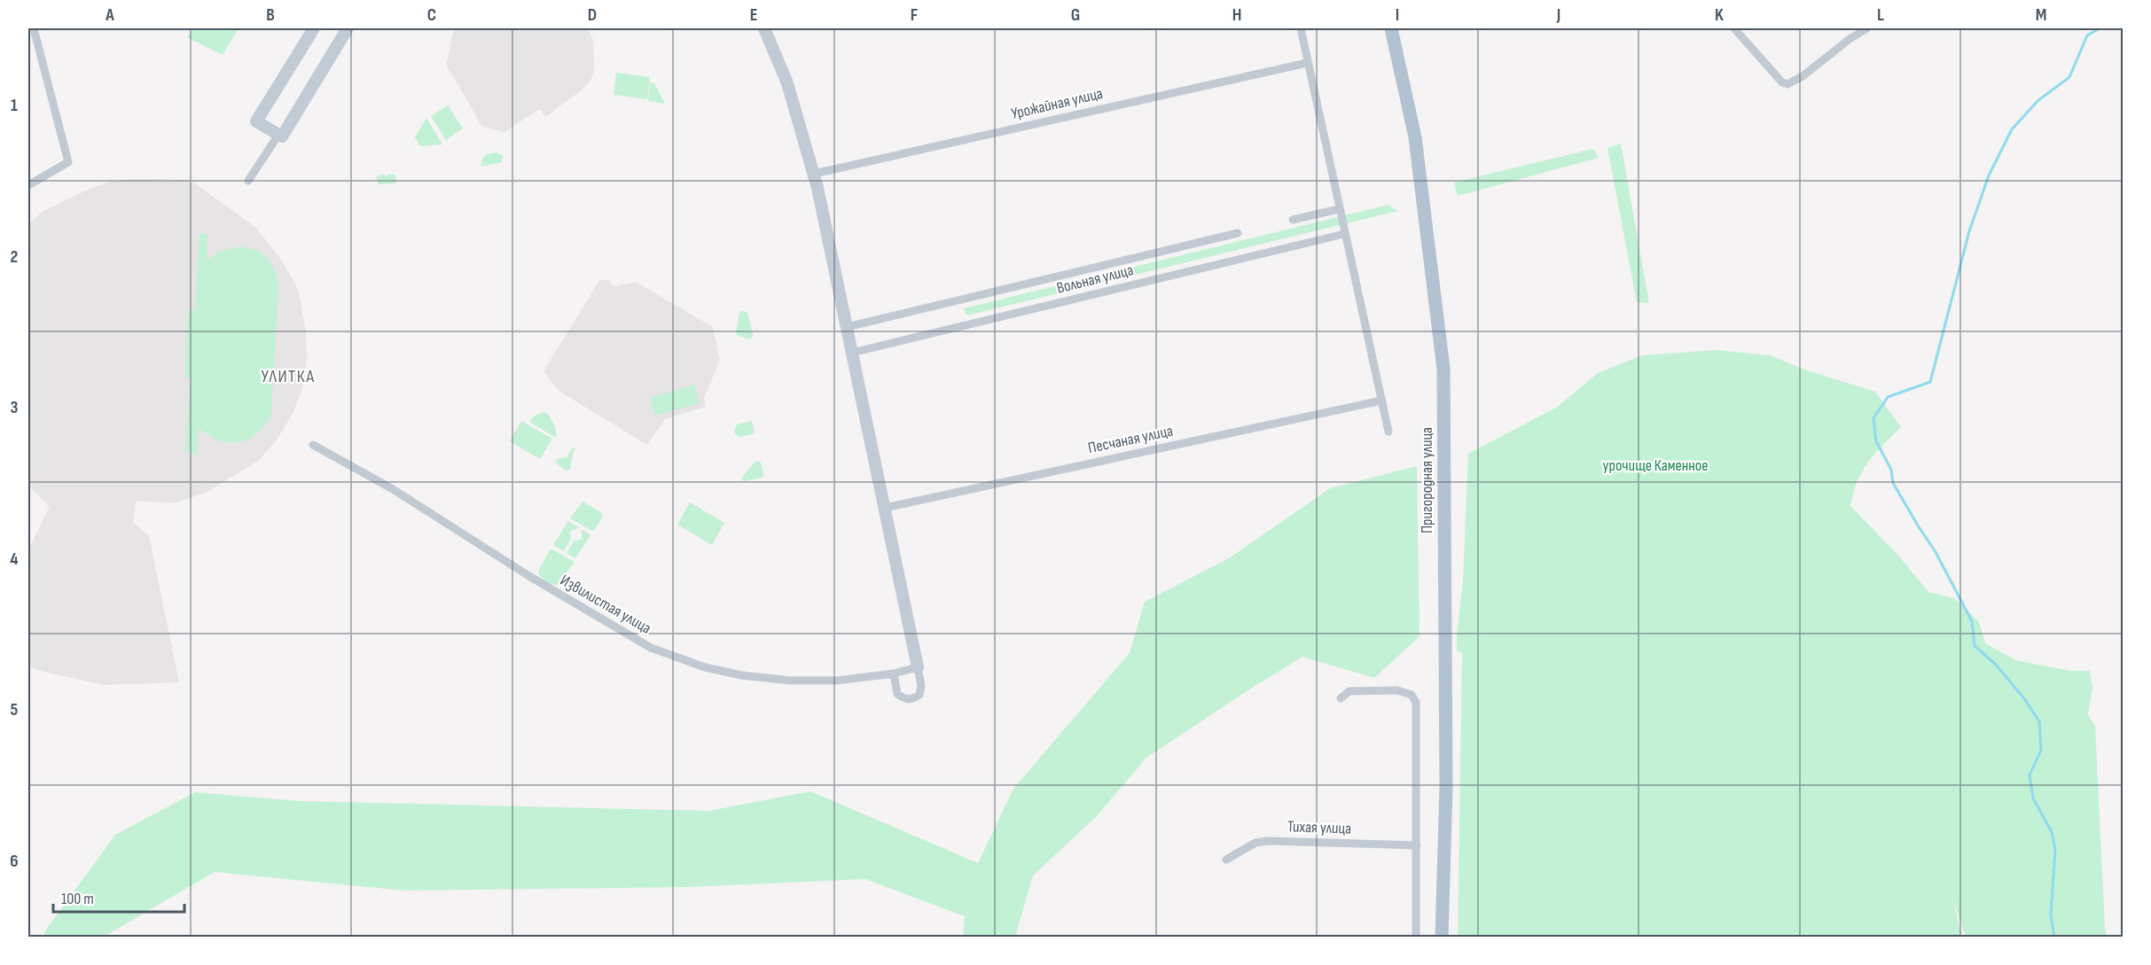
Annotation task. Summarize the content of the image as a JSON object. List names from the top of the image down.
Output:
{
  "streets": {
    "main road": ["Пригородная улица"],
    "street": [
      "Урожайная улица",
      "Вольная улица",
      "Песчаная улица",
      "Извилистая улица",
      "Тихая улица"
    ]
  },
  "districts": ["УЛИТКА"],
  "parks": ["урочище Каменное"],
  "scale_bar": "100 m",
  "grid": {
    "columns": [
      "A",
      "B",
      "C",
      "D",
      "E",
      "F",
      "G",
      "H",
      "I",
      "J",
      "K",
      "L",
      "M"
    ],
    "rows": [
      "1",
      "2",
      "3",
      "4",
      "5",
      "6"
    ]
  }
}
